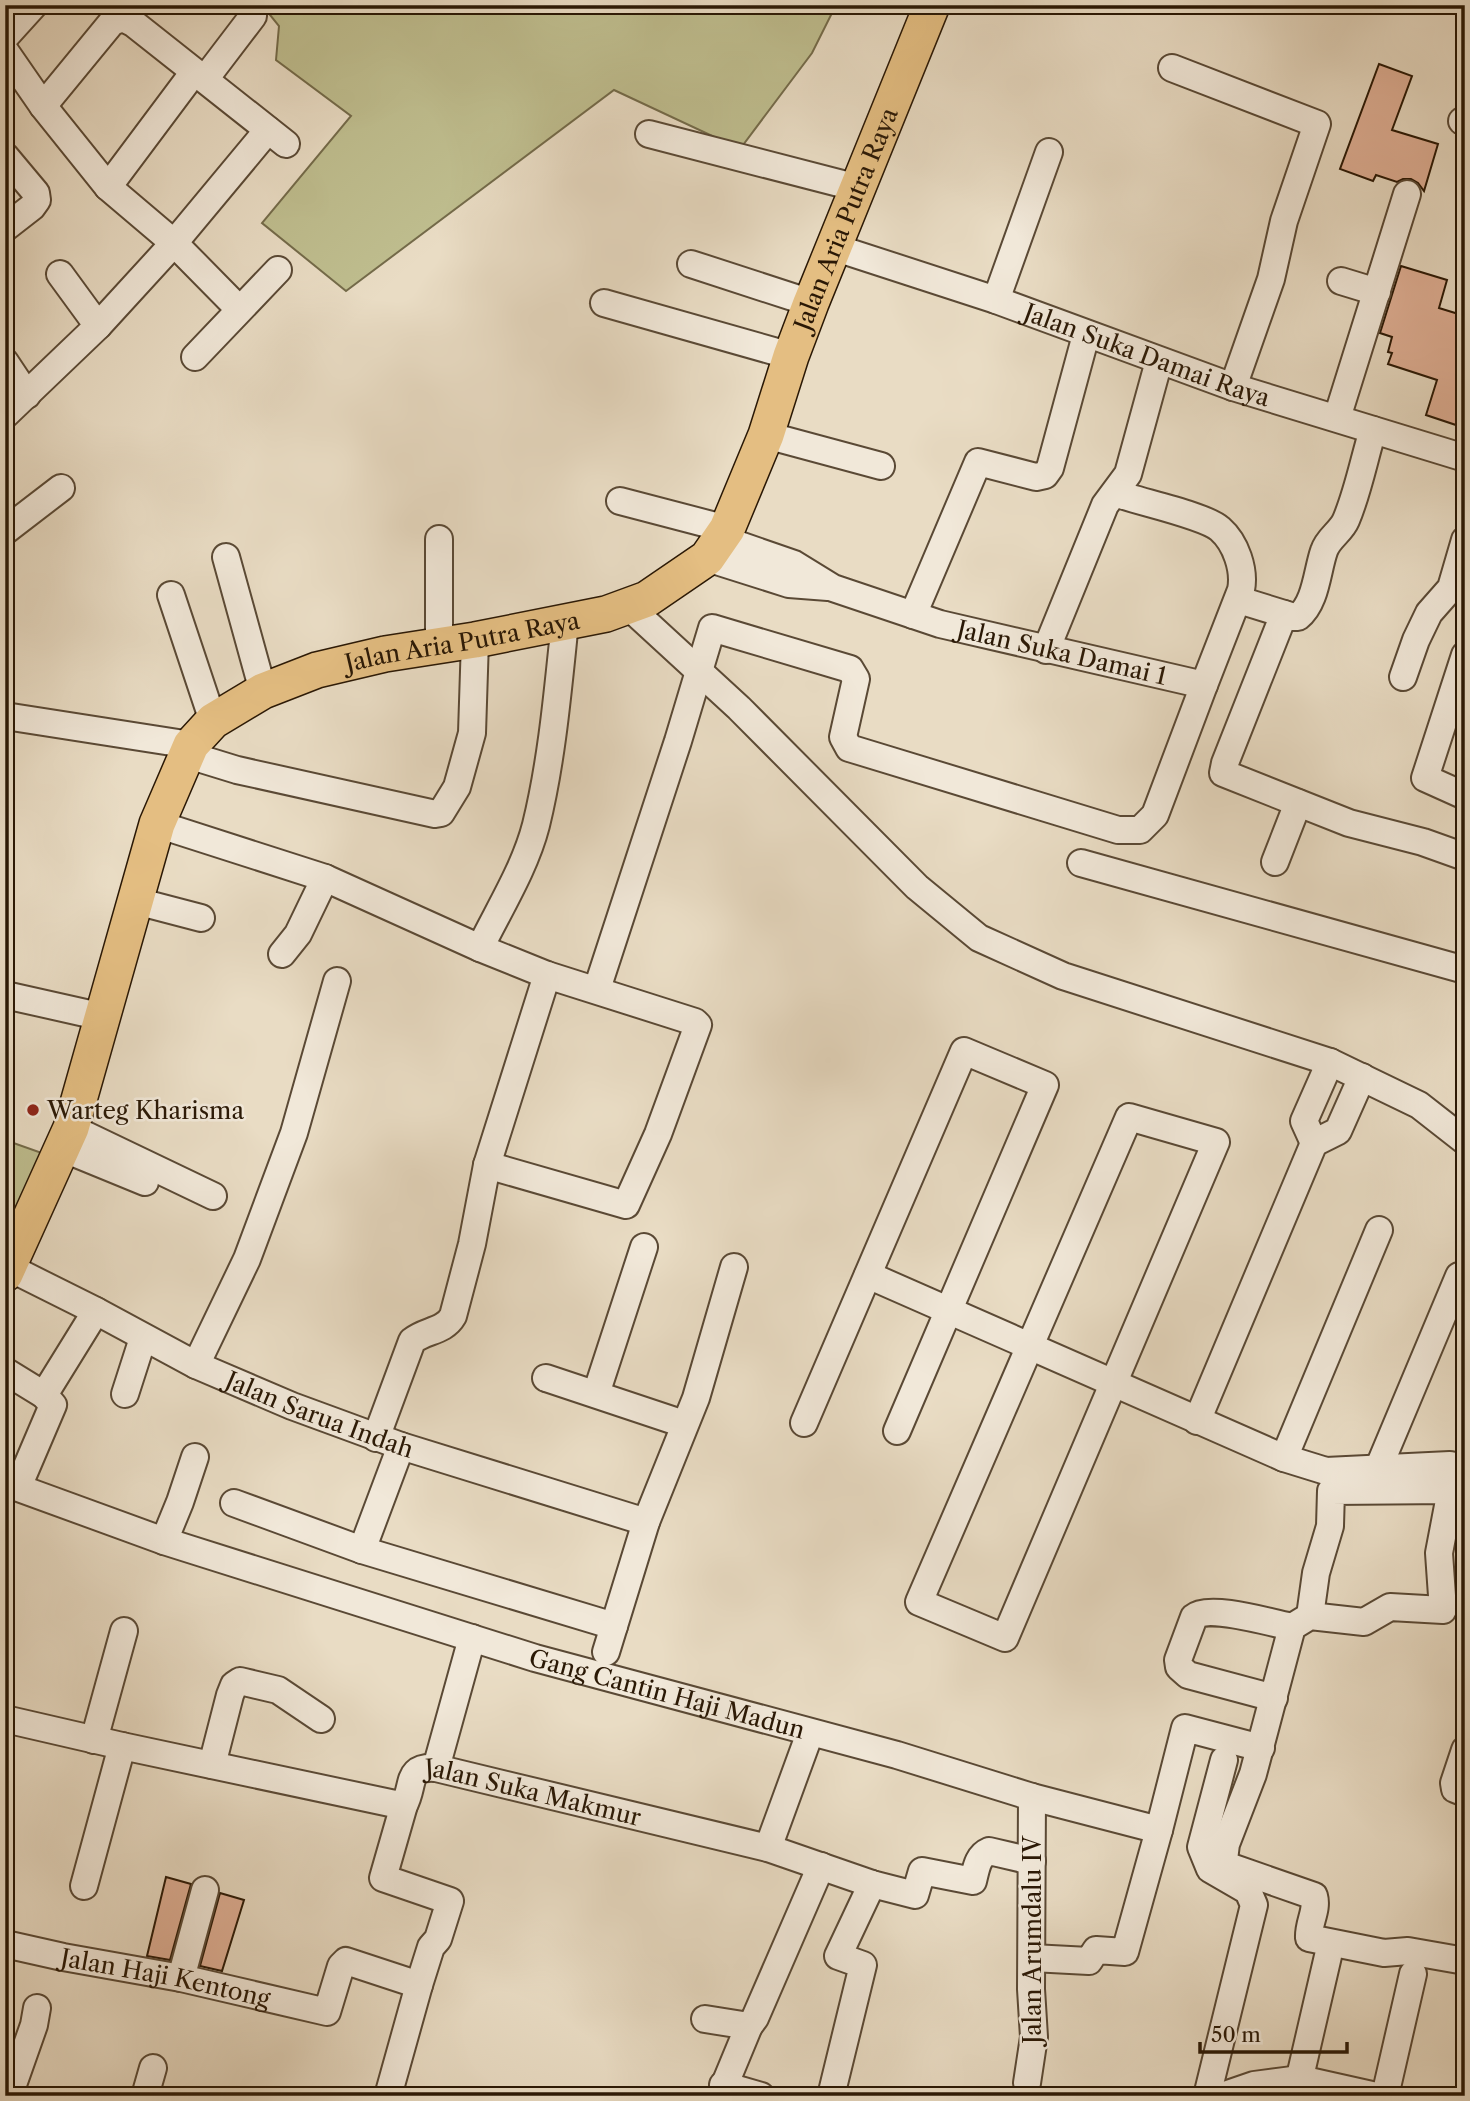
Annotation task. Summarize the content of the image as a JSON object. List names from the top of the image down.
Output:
{
  "streets": {
    "main road": ["Jalan Aria Putra Raya"],
    "street": [
      "Jalan Suka Damai Raya",
      "Jalan Suka Damai 1",
      "Jalan Sarua Indah",
      "Gang Cantin Haji Madun",
      "Jalan Suka Makmur",
      "Jalan Arumdalu IV",
      "Jalan Haji Kentong"
    ]
  },
  "crossings": [
    ["Jalan Aria Putra Raya", "Jalan Suka Damai Raya"],
    ["Jalan Aria Putra Raya", "Jalan Suka Damai 1"],
    ["Gang Cantin Haji Madun", "Jalan Arumdalu IV"],
    ["Jalan Suka Makmur", "Jalan Arumdalu IV"]
  ],
  "places": ["Warteg Kharisma"],
  "scale_bar": "50 m"
}
